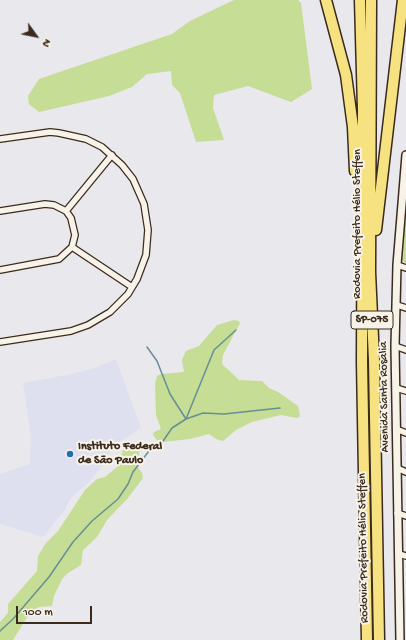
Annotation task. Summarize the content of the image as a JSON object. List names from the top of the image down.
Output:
{
  "streets": {
    "highway": ["Rodovia Prefeito Hélio Steffen", "SP-075"],
    "street": ["Avenida Santa Rosalia"]
  },
  "places": ["Instituto Federal de São Paulo"],
  "scale_bar": "100 m",
  "north": "bottom right"
}
